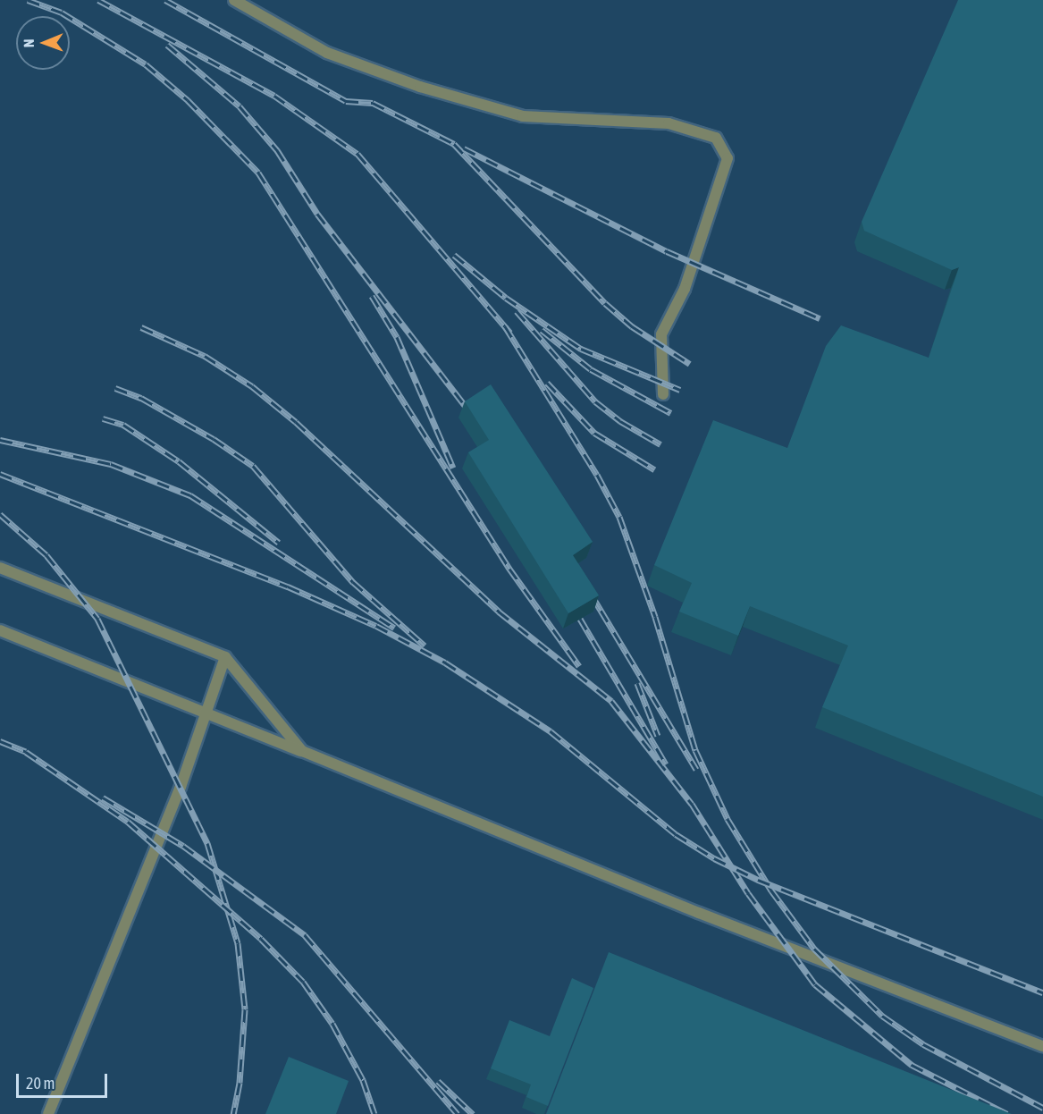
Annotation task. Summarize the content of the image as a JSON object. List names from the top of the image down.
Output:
{
  "scale_bar": "20 m",
  "north": "left"
}
